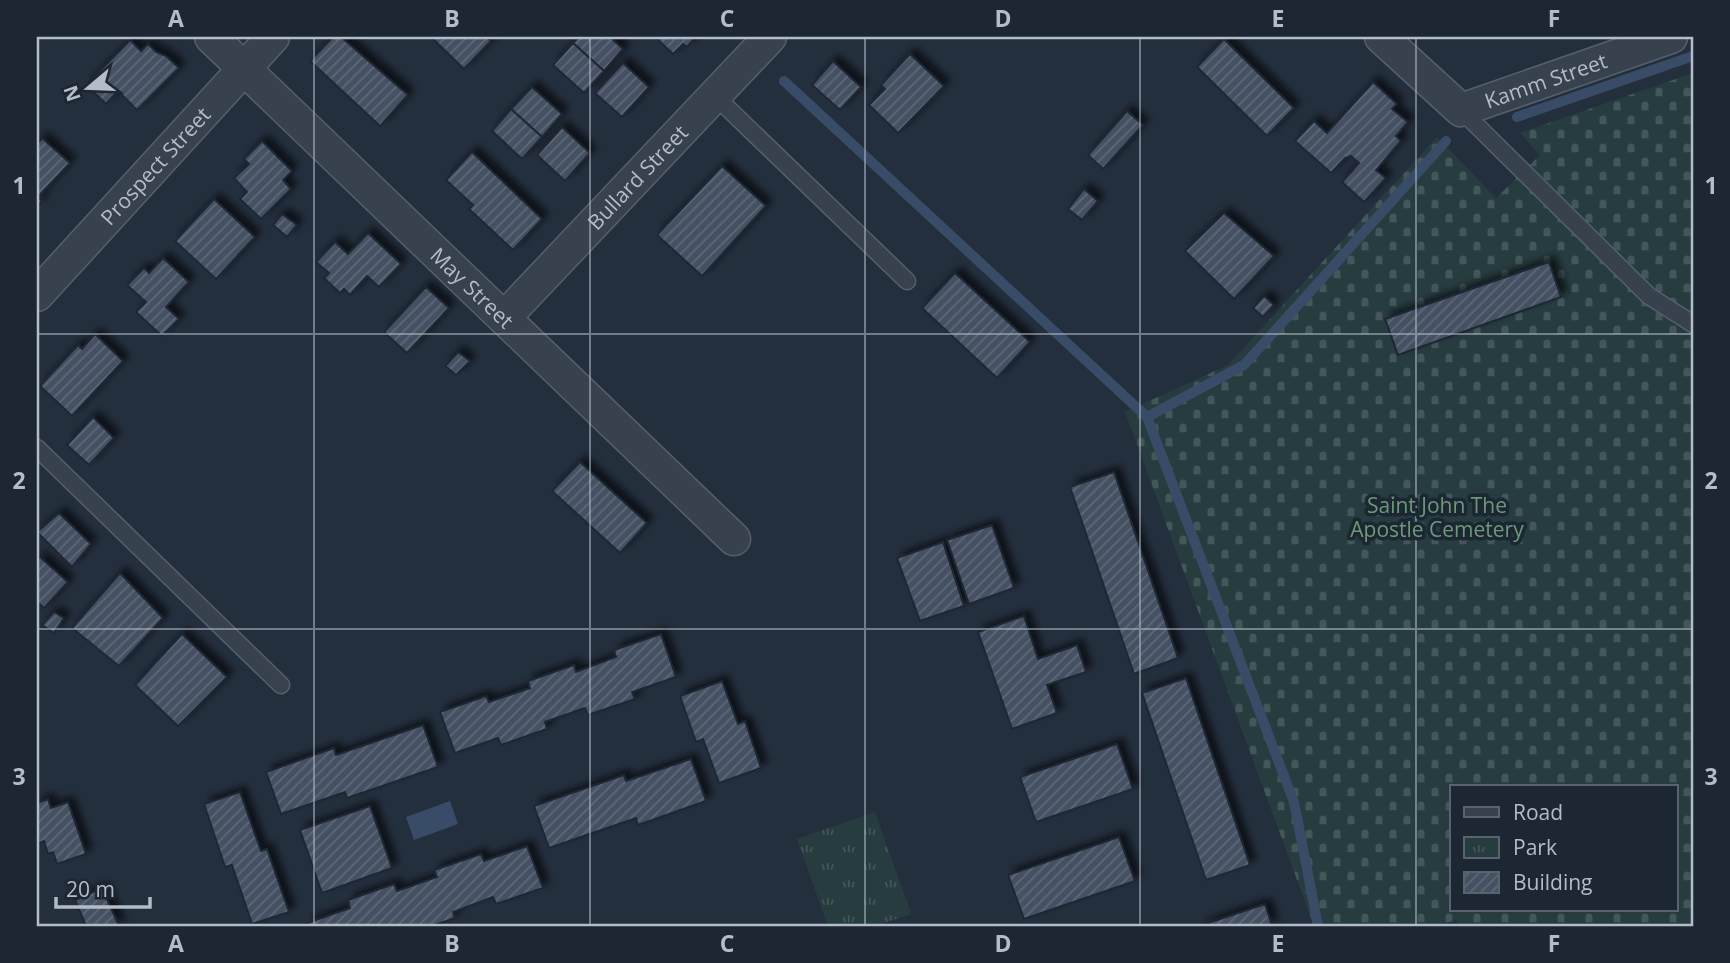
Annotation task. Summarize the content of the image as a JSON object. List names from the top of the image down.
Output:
{
  "streets": {
    "street": [
      "Kamm Street",
      "Prospect Street",
      "Bullard Street",
      "May Street"
    ]
  },
  "crossings": [
    ["Prospect Street", "May Street"],
    ["Bullard Street", "May Street"]
  ],
  "parks": ["Saint John The Apostle Cemetery"],
  "legend": ["Road", "Park", "Building"],
  "scale_bar": "20 m",
  "north": "left",
  "grid": {
    "columns": [
      "A",
      "B",
      "C",
      "D",
      "E",
      "F"
    ],
    "rows": ["1", "2", "3"]
  }
}
